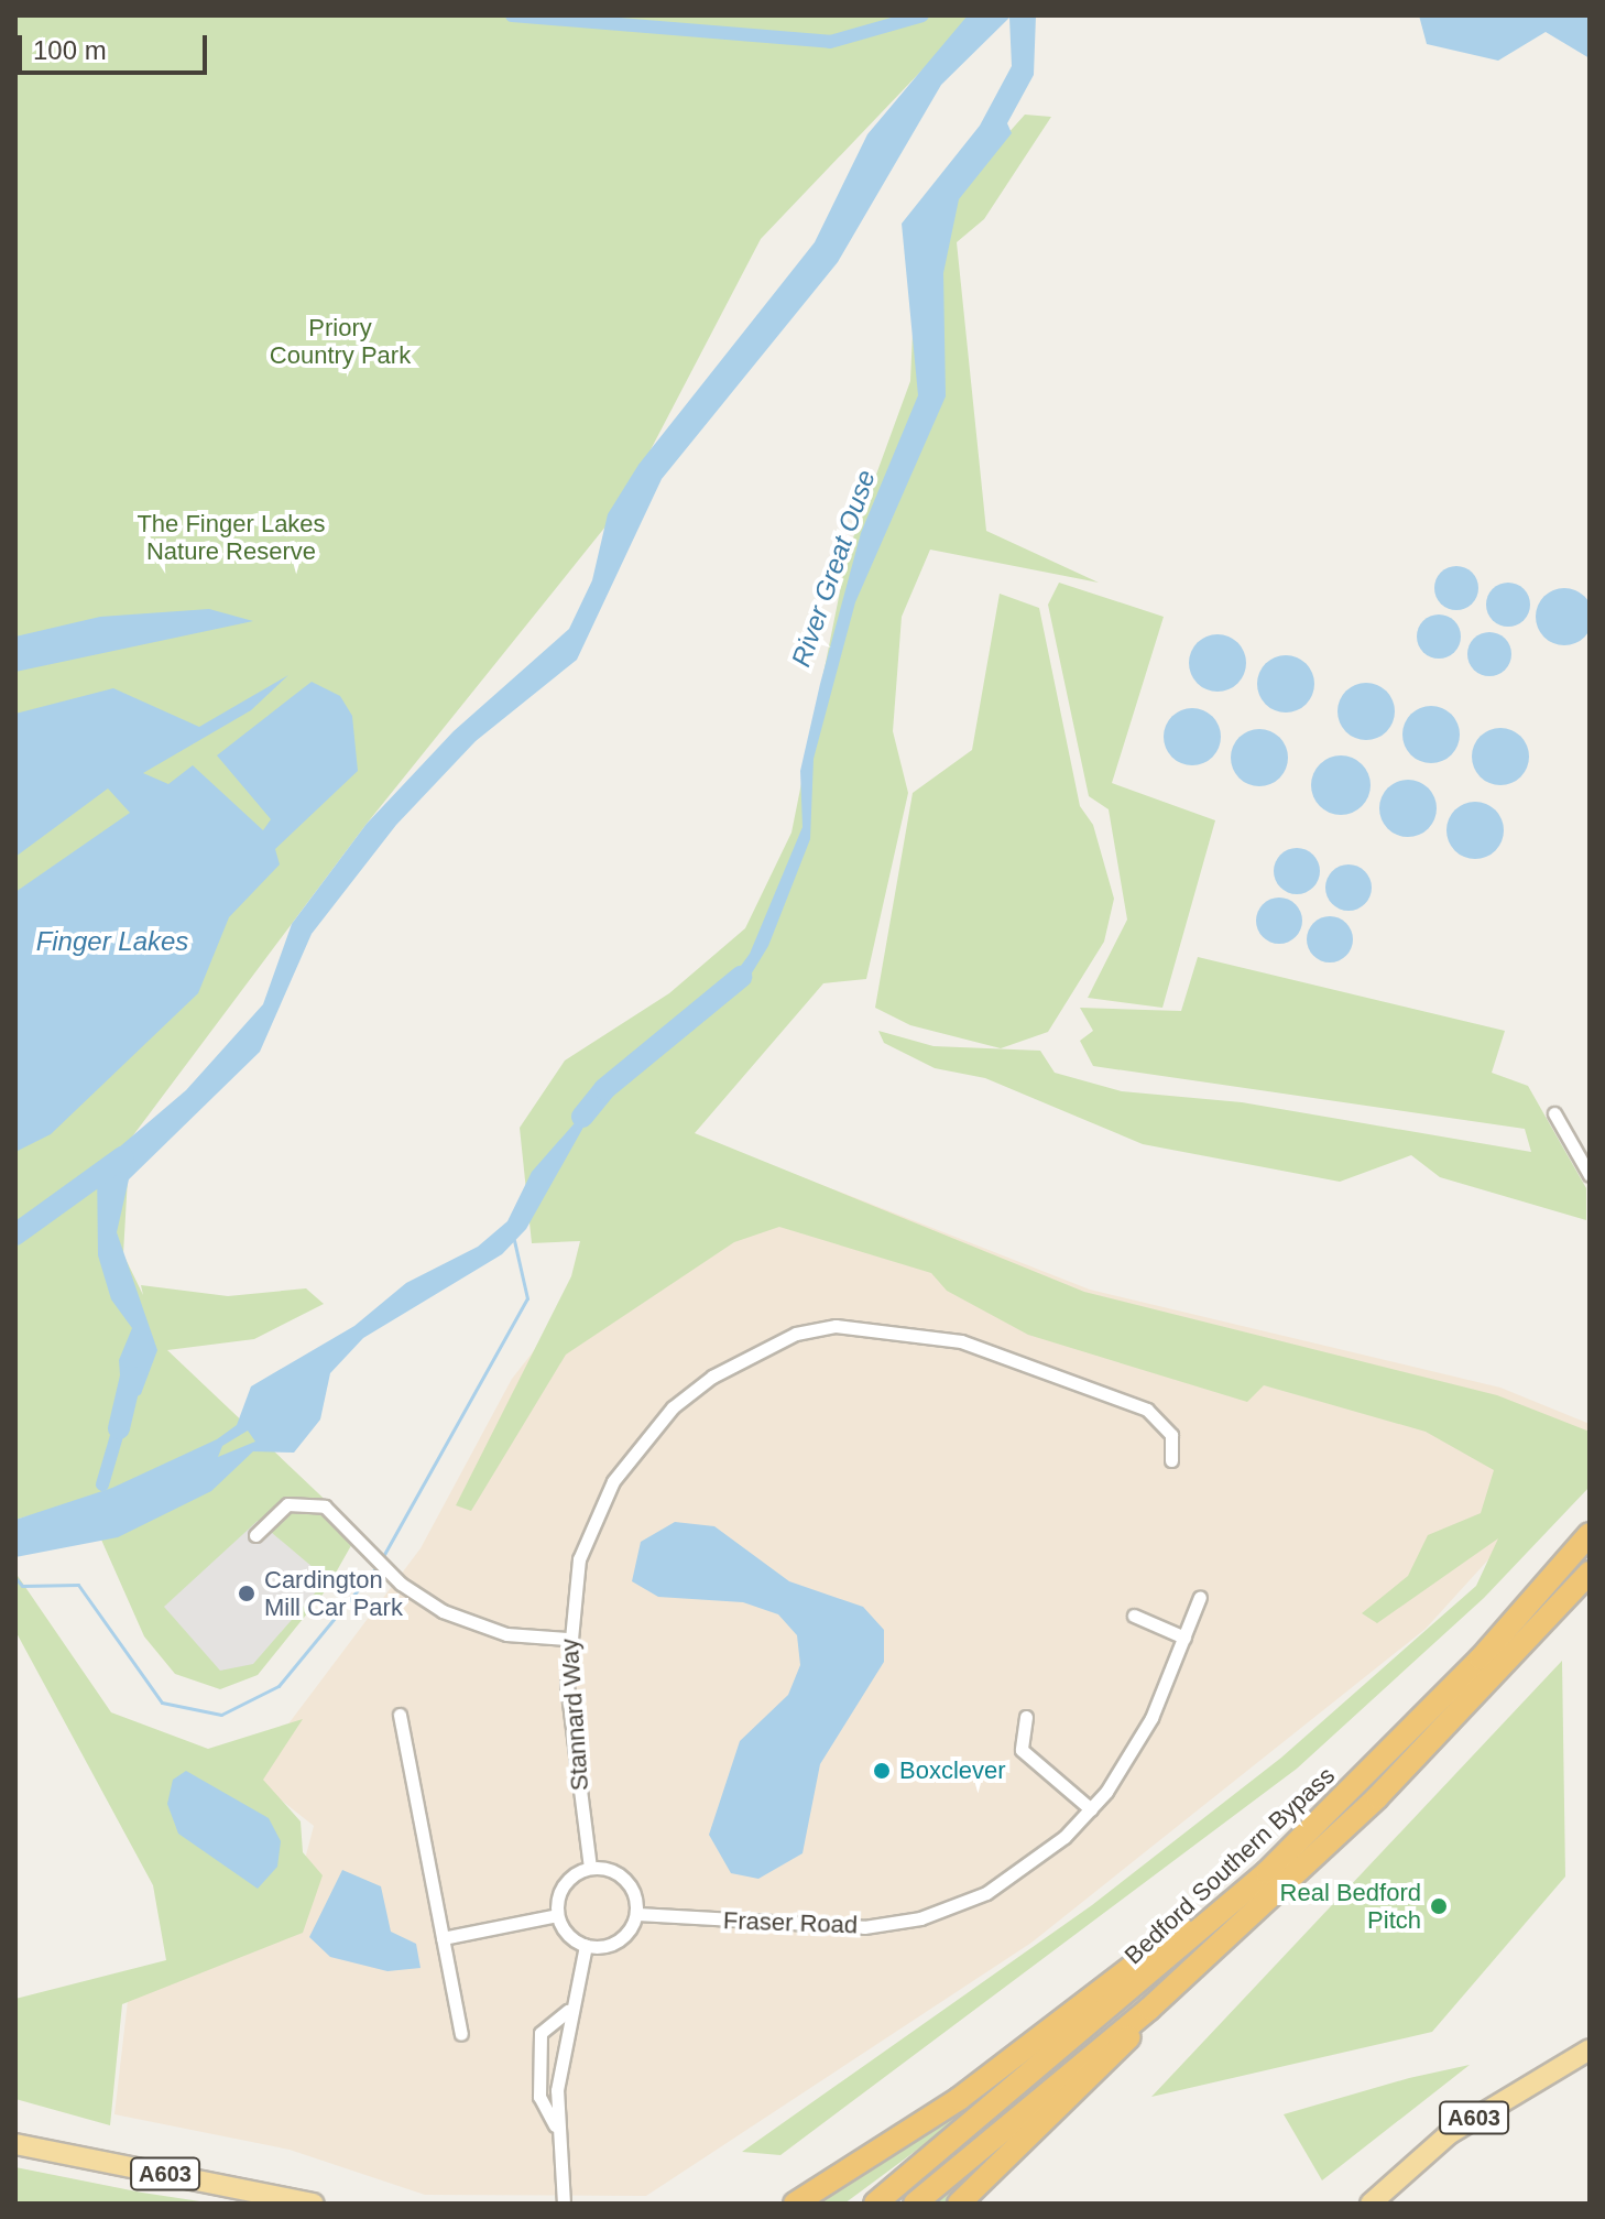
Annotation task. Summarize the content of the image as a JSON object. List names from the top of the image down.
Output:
{
  "streets": {
    "highway": ["Bedford Southern Bypass"],
    "main road": ["A603"],
    "street": ["Stannard Way", "Fraser Road"]
  },
  "crossings": [
    ["Stannard Way", "Fraser Road"]
  ],
  "water": ["River Great Ouse", "Finger Lakes"],
  "parks": ["Priory Country Park", "The Finger Lakes Nature Reserve"],
  "places": ["Cardington Mill Car Park", "Boxclever", "Real Bedford Pitch"],
  "scale_bar": "100 m"
}
